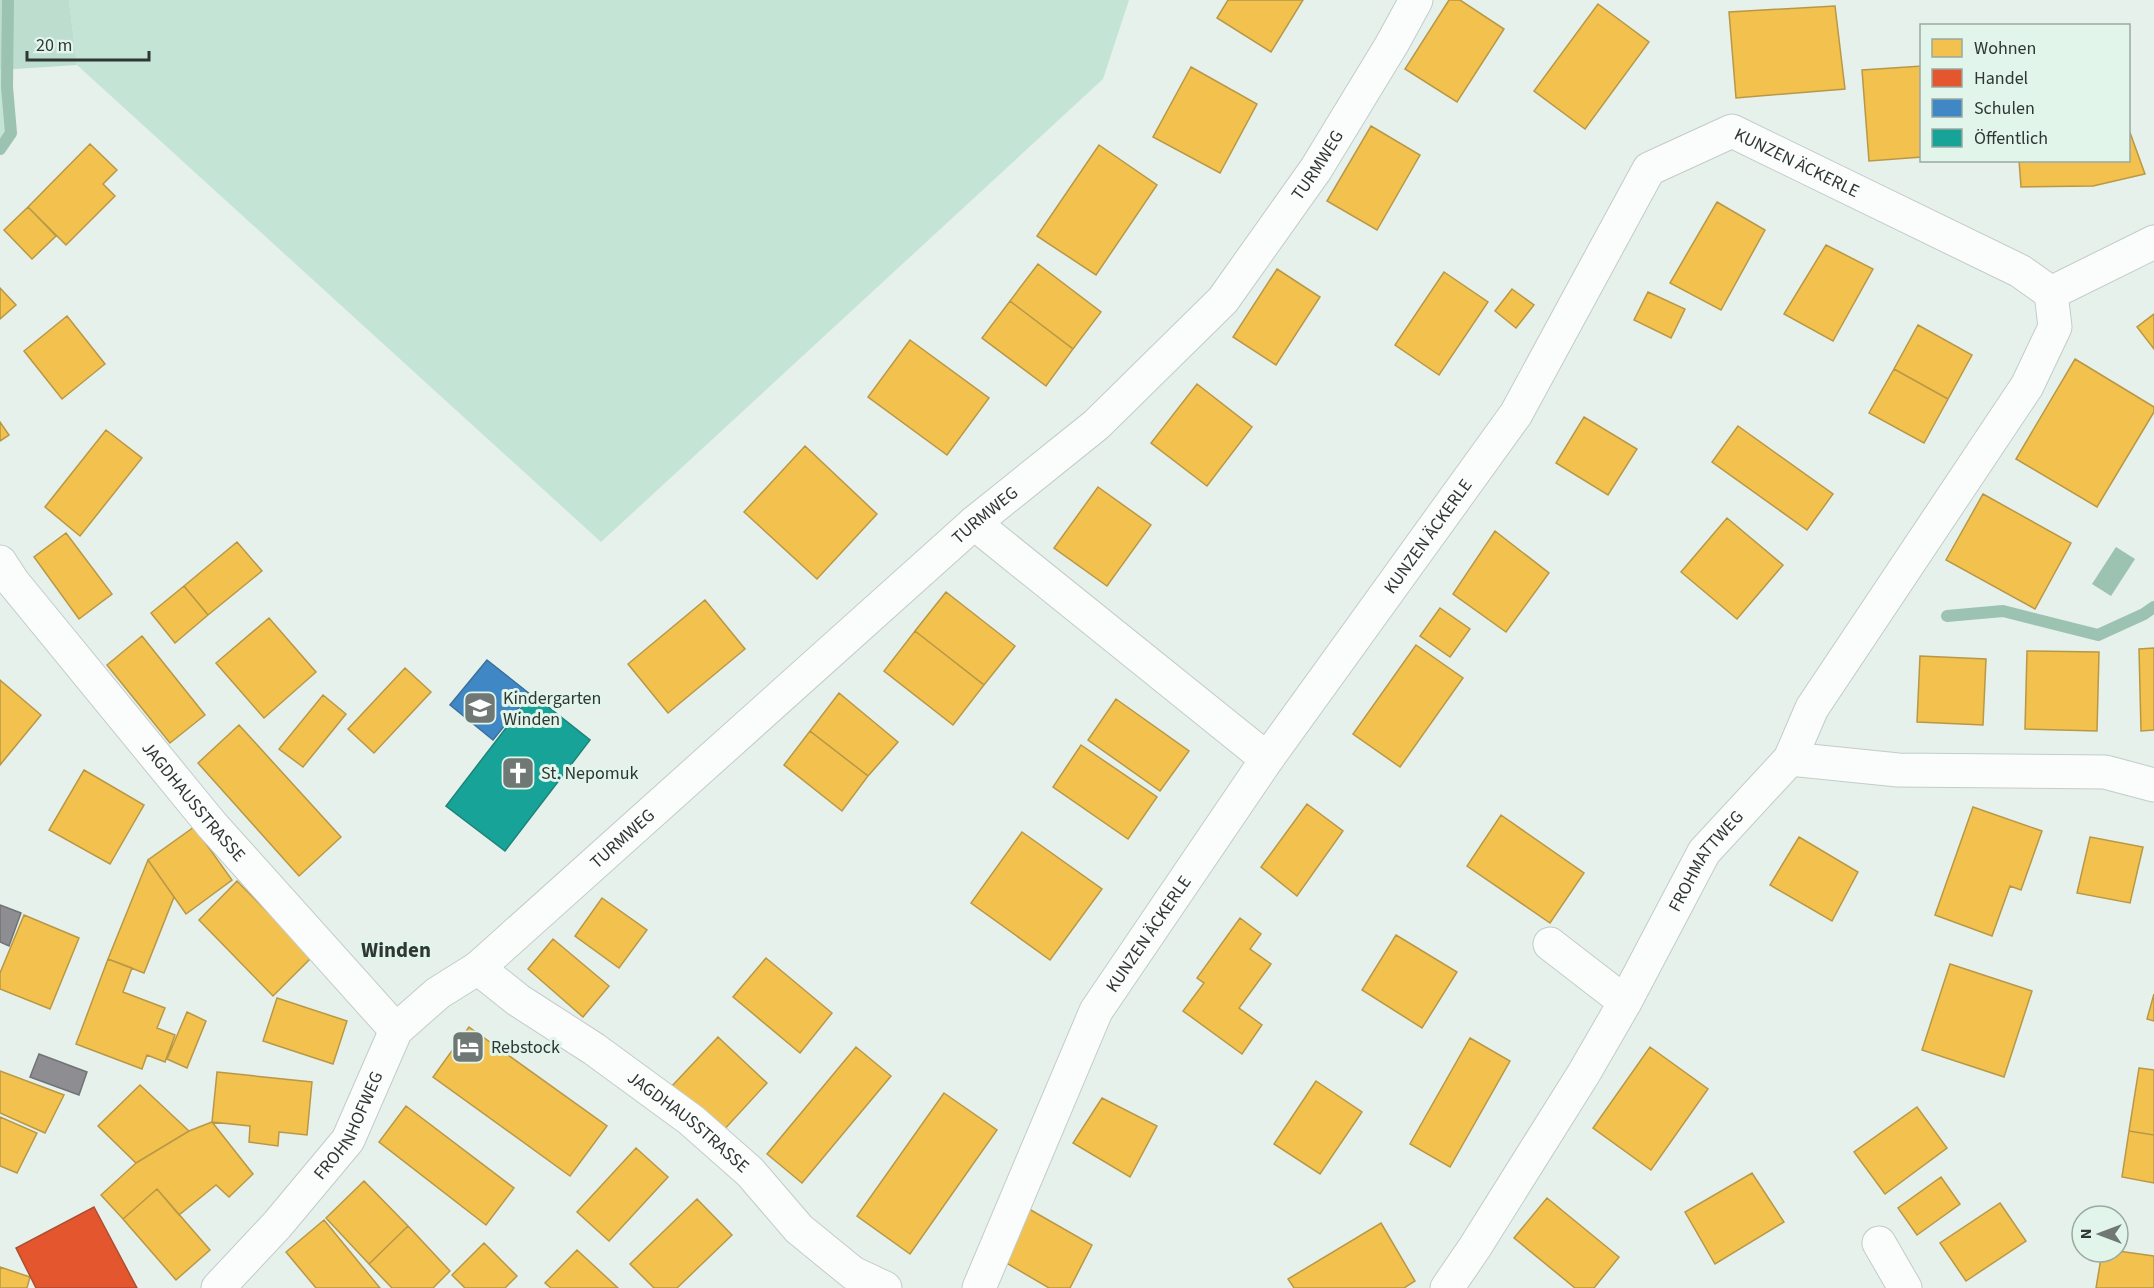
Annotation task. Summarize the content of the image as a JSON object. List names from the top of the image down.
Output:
{
  "streets": {
    "street": [
      "KUNZEN ÄCKERLE",
      "TURMWEG",
      "JAGDHAUSSTRASSE",
      "FROHMATTWEG",
      "FROHNHOFWEG"
    ]
  },
  "crossings": [
    ["TURMWEG", "JAGDHAUSSTRASSE"],
    ["TURMWEG", "FROHNHOFWEG"],
    ["JAGDHAUSSTRASSE", "FROHNHOFWEG"]
  ],
  "districts": ["Winden"],
  "places": {
    "school or university": ["Kindergarten Winden"],
    "church": ["St. Nepomuk"],
    "hotel": ["Rebstock"]
  },
  "legend": [
    "Wohnen",
    "Handel",
    "Schulen",
    "Öffentlich"
  ],
  "scale_bar": "20 m",
  "north": "left"
}
